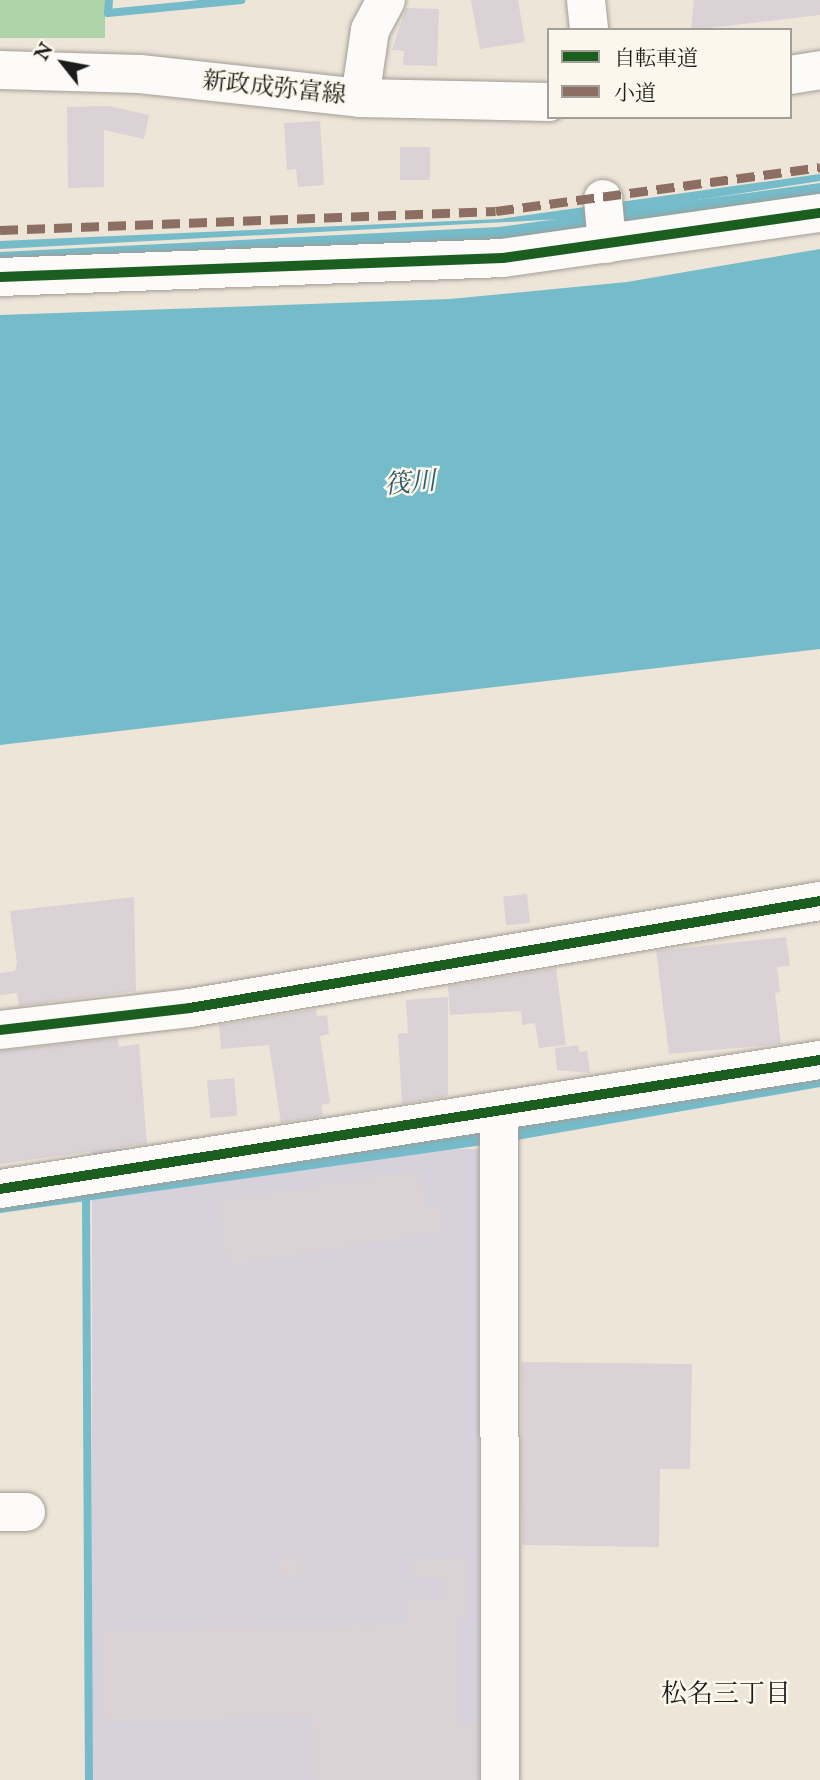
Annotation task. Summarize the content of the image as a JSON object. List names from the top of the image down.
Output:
{
  "streets": {
    "street": ["新政成弥富線"]
  },
  "districts": ["松名三丁目"],
  "water": ["筏川"],
  "legend": ["自転車道", "小道"],
  "north": "top left"
}
